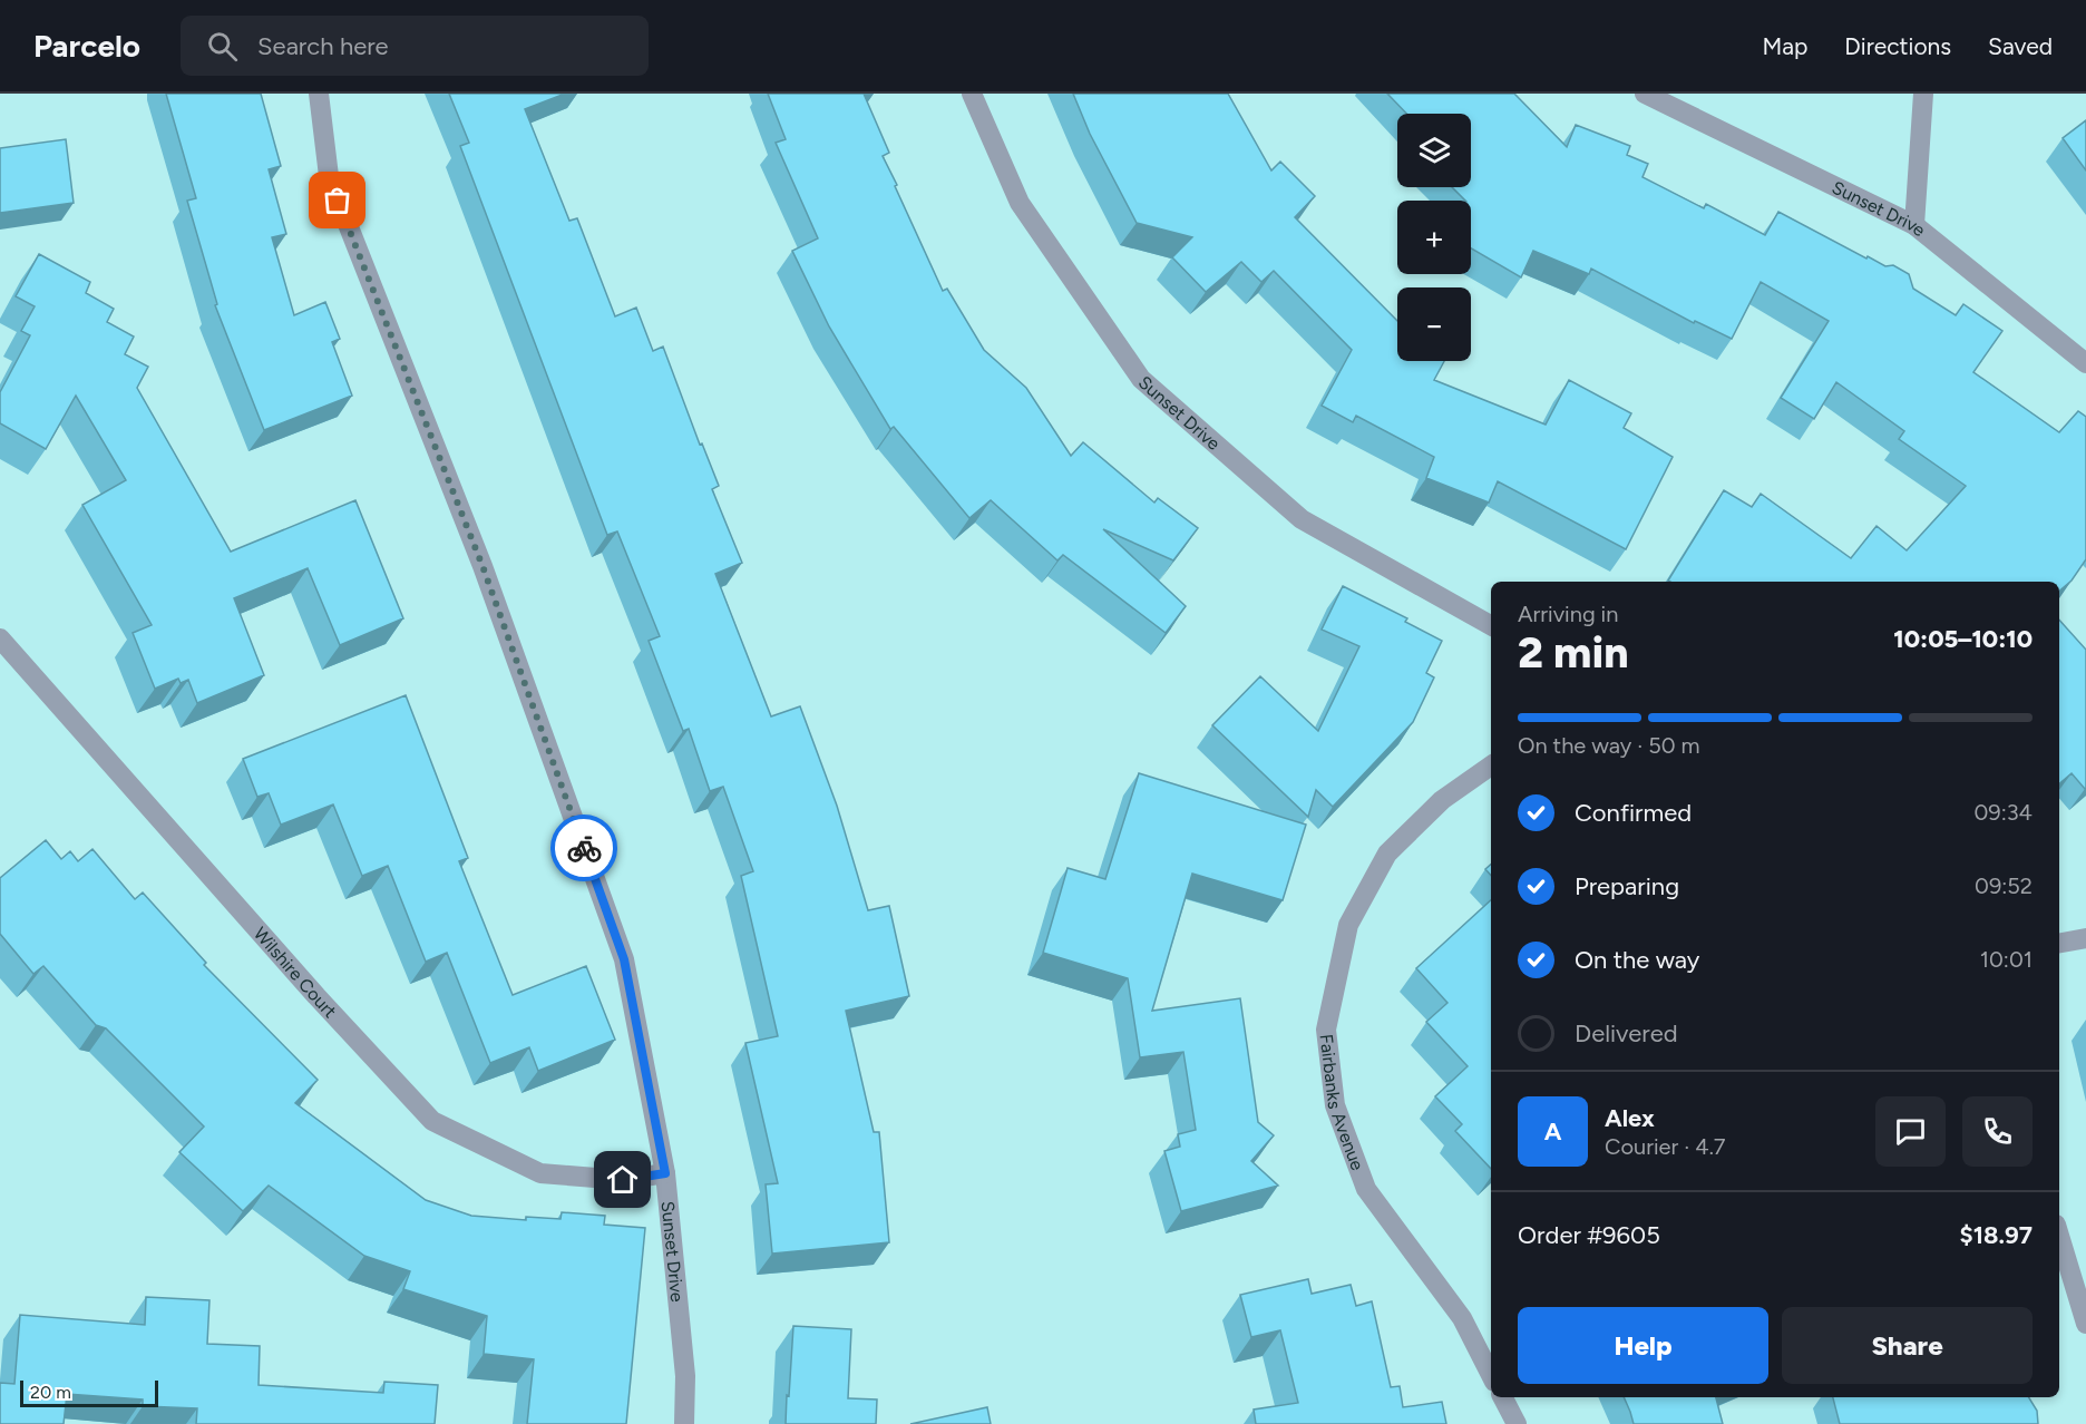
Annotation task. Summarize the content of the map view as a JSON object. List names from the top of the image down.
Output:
{
  "streets": {
    "street": ["Sunset Drive", "Wilshire Court", "Fairbanks Avenue"]
  },
  "crossings": [
    ["Sunset Drive", "Wilshire Court"]
  ],
  "scale_bar": "20 m",
  "page": {
    "header": "Parcelo",
    "search": "Search here",
    "nav": ["Map", "Directions", "Saved"],
    "map_buttons": ["+", "−"],
    "heading": ["2 min", "Arriving in", "10:05–10:10"],
    "panel": [
      "Alex",
      "Courier · 4.7",
      "Order #9605",
      "$18.97"
    ],
    "bar": "On the way · 50 m",
    "list": [
      ["Confirmed", "09:34"],
      ["Preparing", "09:52"],
      ["On the way", "10:01"],
      "Delivered"
    ],
    "round": "A",
    "buttons": ["Help", "Share"],
    "scale": "20 m"
  }
}
